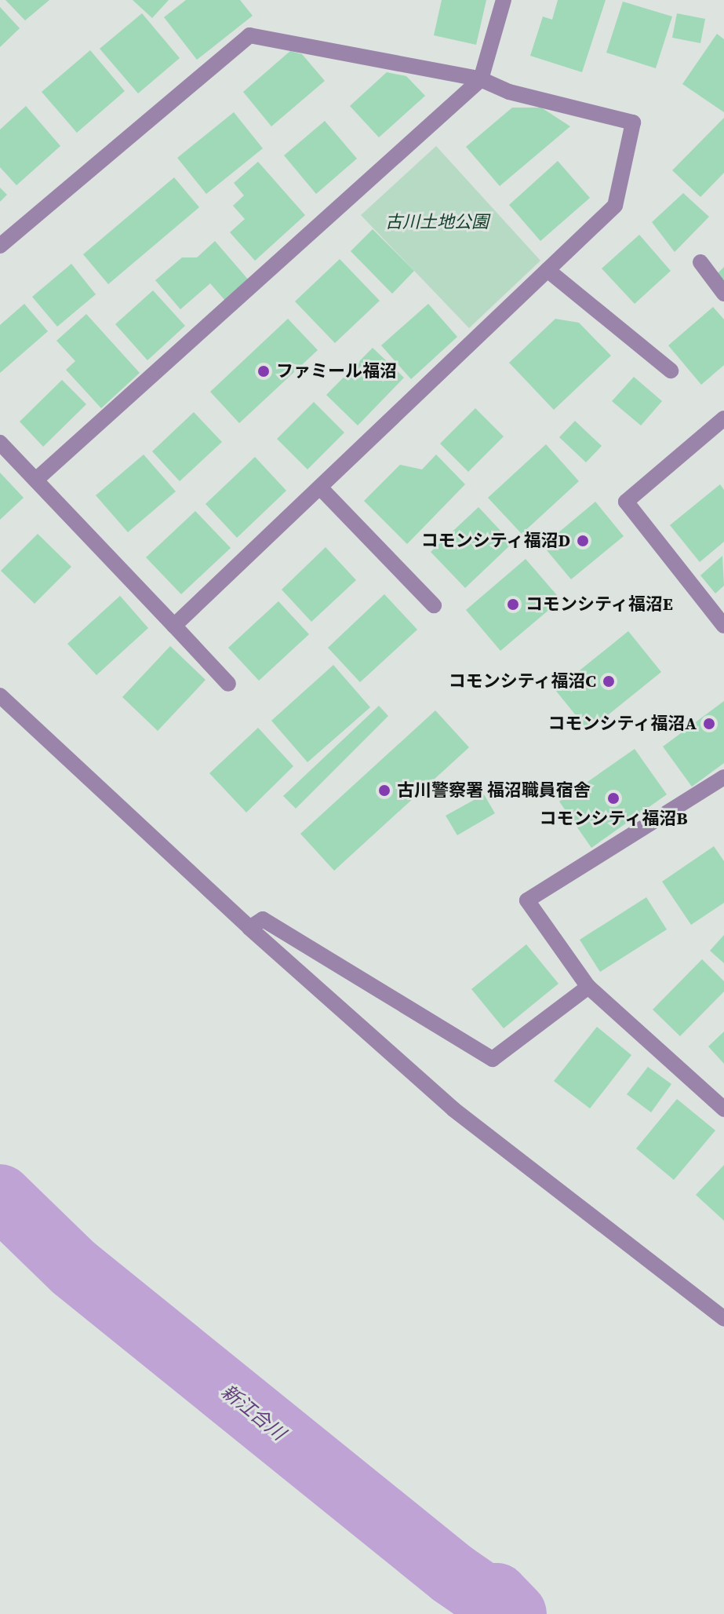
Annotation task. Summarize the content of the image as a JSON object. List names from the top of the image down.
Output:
{
  "water": ["新江合川"],
  "parks": ["古川土地公園"],
  "places": [
    "ファミール福沼",
    "コモンシティ福沼D",
    "コモンシティ福沼E",
    "コモンシティ福沼C",
    "コモンシティ福沼A",
    "古川警察署 福沼職員宿舎",
    "コモンシティ福沼B"
  ]
}
